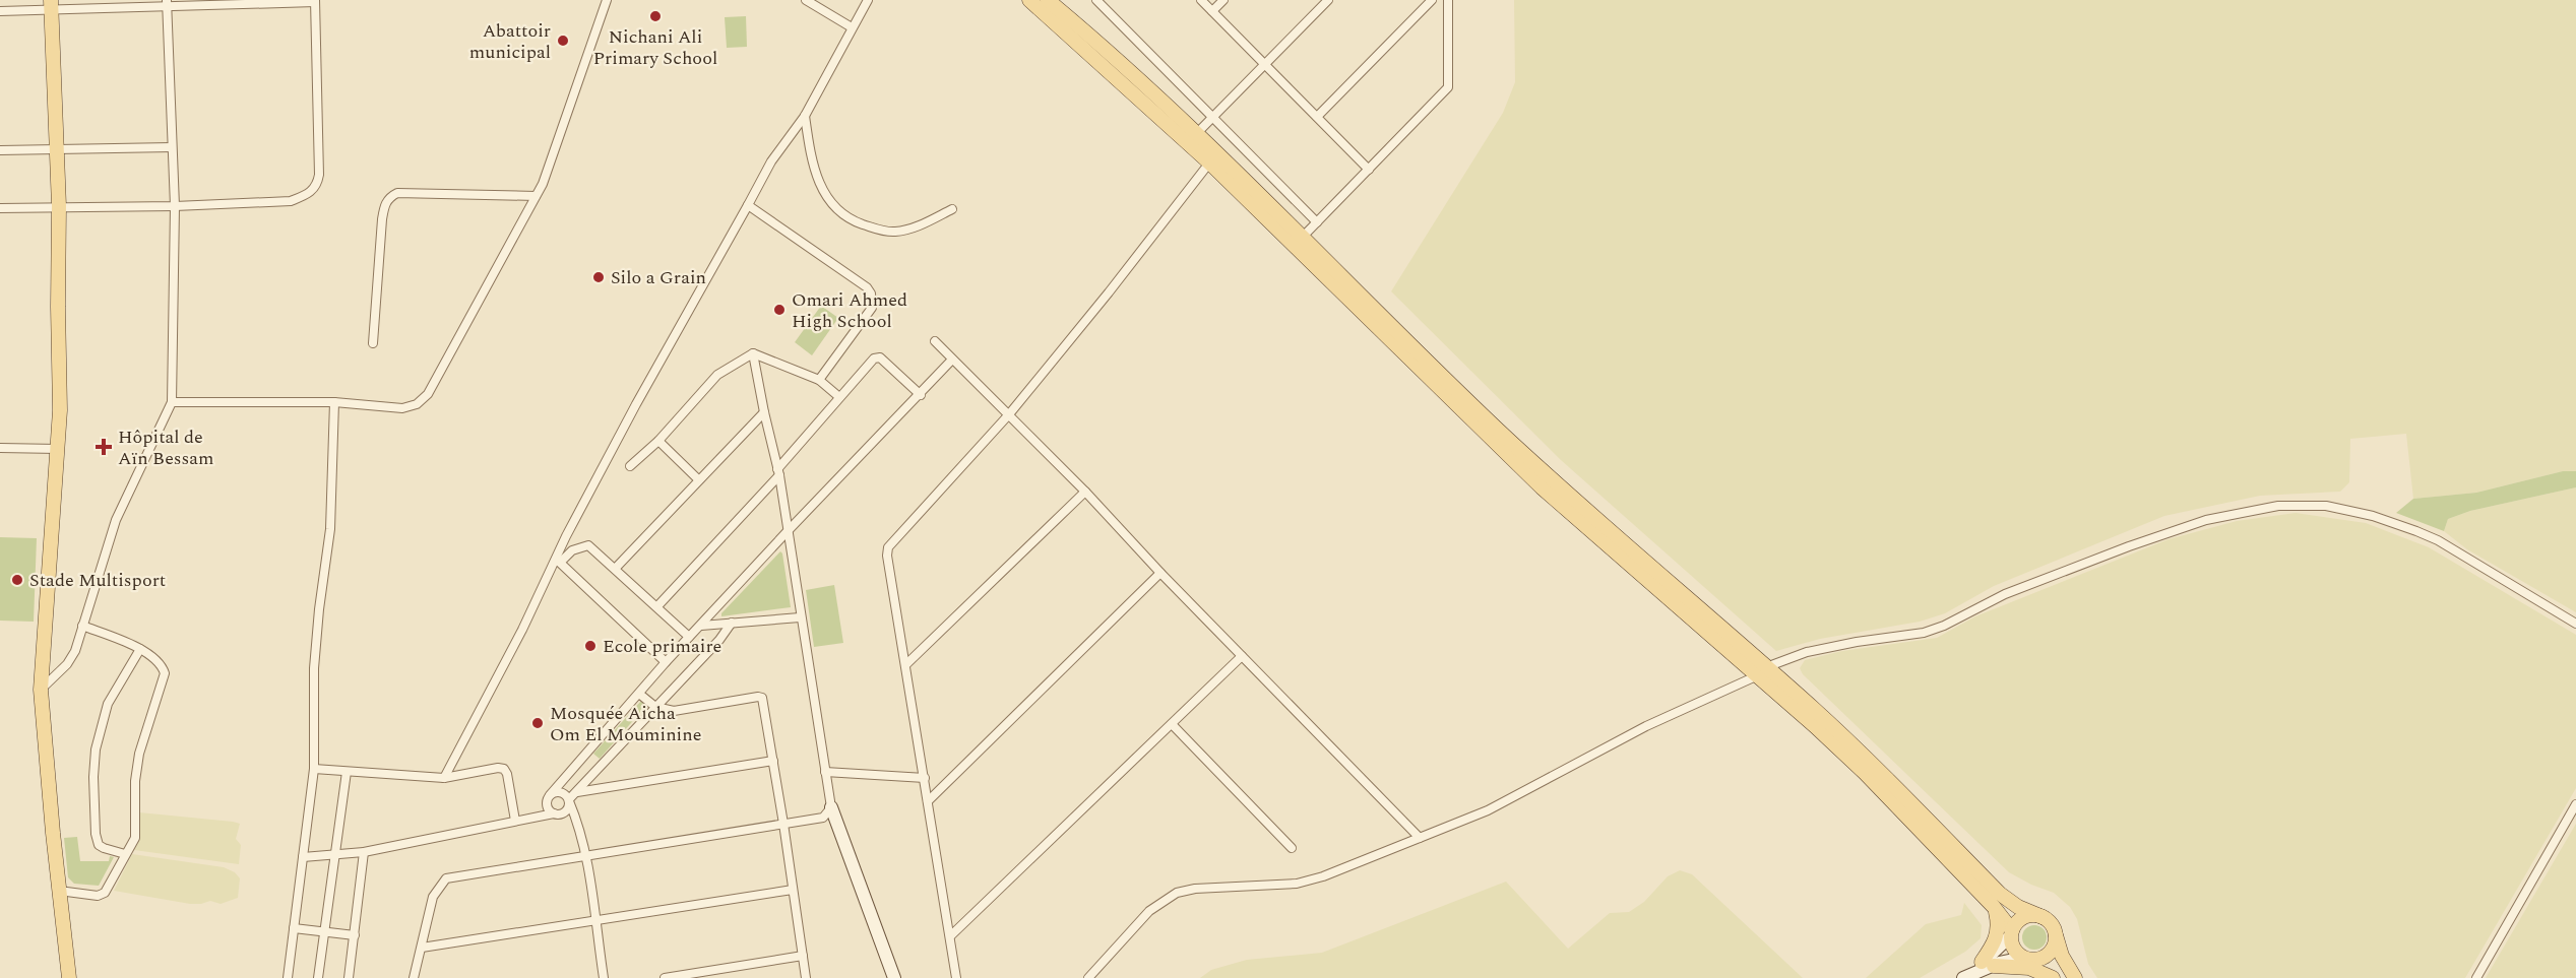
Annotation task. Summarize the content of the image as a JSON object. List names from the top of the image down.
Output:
{
  "places": {
    "other": [
      "Nichani Ali Primary School",
      "Abattoir municipal",
      "Silo a Grain",
      "Omari Ahmed High School",
      "Stade Multisport",
      "Ecole primaire",
      "Mosquée Aicha Om El Mouminine"
    ],
    "health": ["Hôpital de Aïn Bessam"]
  }
}
